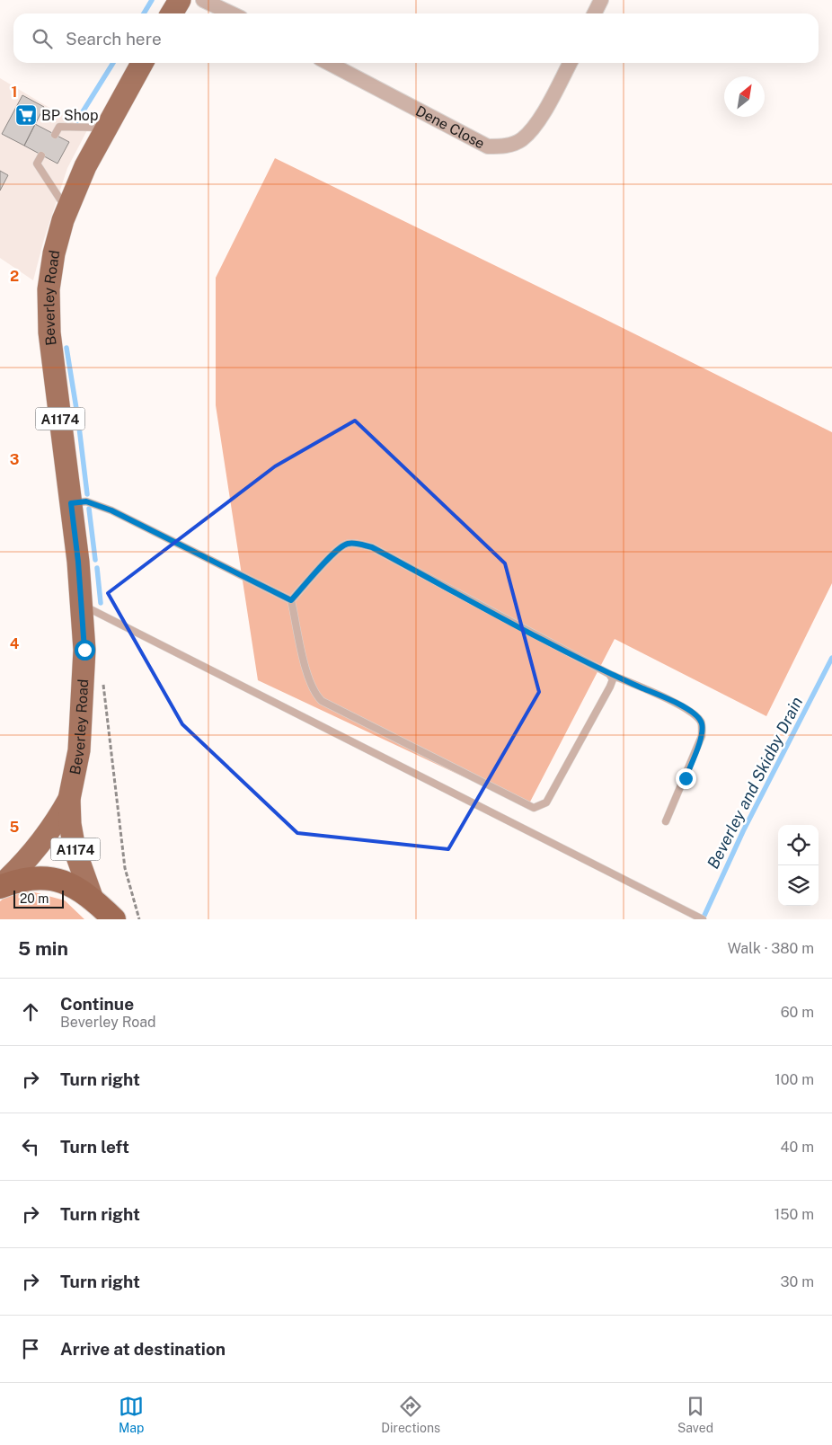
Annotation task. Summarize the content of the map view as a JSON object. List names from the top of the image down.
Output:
{
  "streets": {
    "main road": ["Beverley Road", "A1174"],
    "street": ["Dene Close"]
  },
  "water": ["Beverley and Skidby Drain"],
  "places": {
    "supermarket": ["BP Shop"]
  },
  "scale_bar": "20 m",
  "north": "top right",
  "page": {
    "search": "Search here",
    "scale": "20 m",
    "heading": ["5 min", "Walk · 380 m"],
    "list": [
      ["Continue", "Beverley Road", "60 m"],
      ["Turn right", "100 m"],
      ["Turn left", "40 m"],
      ["Turn right", "150 m"],
      ["Turn right", "30 m"],
      "Arrive at destination"
    ],
    "nav": ["Map", "Directions", "Saved"]
  },
  "grid": {
    "rows": [
      "1",
      "2",
      "3",
      "4",
      "5"
    ]
  }
}
